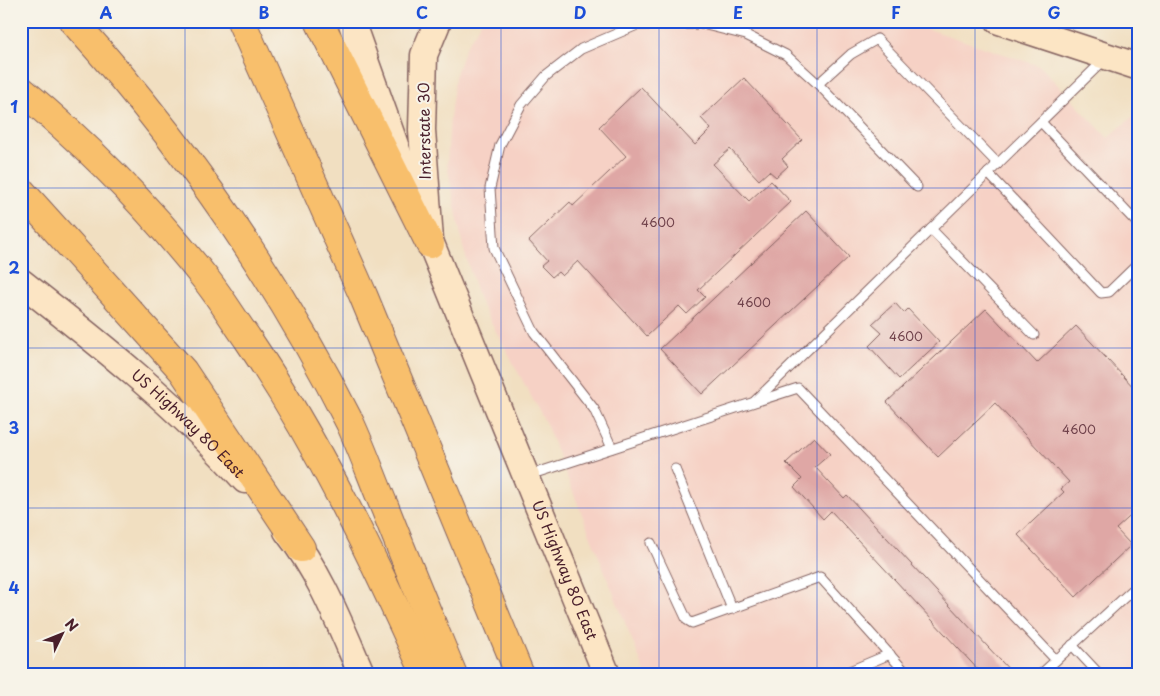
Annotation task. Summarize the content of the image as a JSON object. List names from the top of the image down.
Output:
{
  "streets": {
    "main road": ["Interstate 30", "US Highway 80 East"]
  },
  "crossings": [
    ["Interstate 30", "US Highway 80 East"]
  ],
  "house_numbers": [
    "4600",
    "4600",
    "4600",
    "4600"
  ],
  "north": "top right",
  "grid": {
    "columns": [
      "A",
      "B",
      "C",
      "D",
      "E",
      "F",
      "G"
    ],
    "rows": [
      "1",
      "2",
      "3",
      "4"
    ]
  }
}
